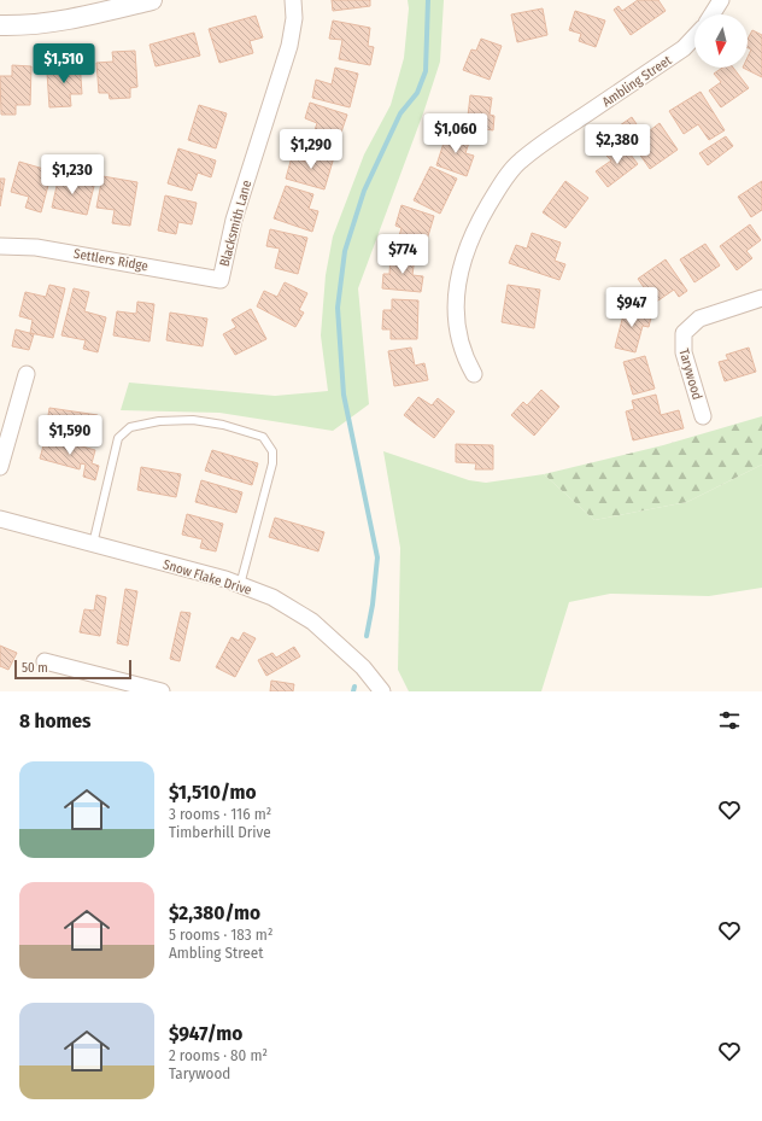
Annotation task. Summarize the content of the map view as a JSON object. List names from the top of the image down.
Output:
{
  "streets": {
    "street": [
      "Ambling Street",
      "Blacksmith Lane",
      "Settlers Ridge",
      "Tarywood",
      "Snow Flake Drive"
    ]
  },
  "crossings": [
    ["Blacksmith Lane", "Settlers Ridge"]
  ],
  "scale_bar": "50 m",
  "north": "bottom",
  "page": {
    "price": [
      "$1,510",
      "$1,060",
      "$2,380",
      "$1,290",
      "$1,230",
      "$774",
      "$947",
      "$1,590"
    ],
    "scale": "50 m",
    "heading": "8 homes",
    "list": [
      {
        "name": "$1,510/mo",
        "note": "3 rooms · 116 m² · Timberhill Drive"
      },
      {
        "name": "$2,380/mo",
        "note": "5 rooms · 183 m² · Ambling Street"
      },
      {
        "name": "$947/mo",
        "note": "2 rooms · 80 m² · Tarywood"
      }
    ]
  }
}
